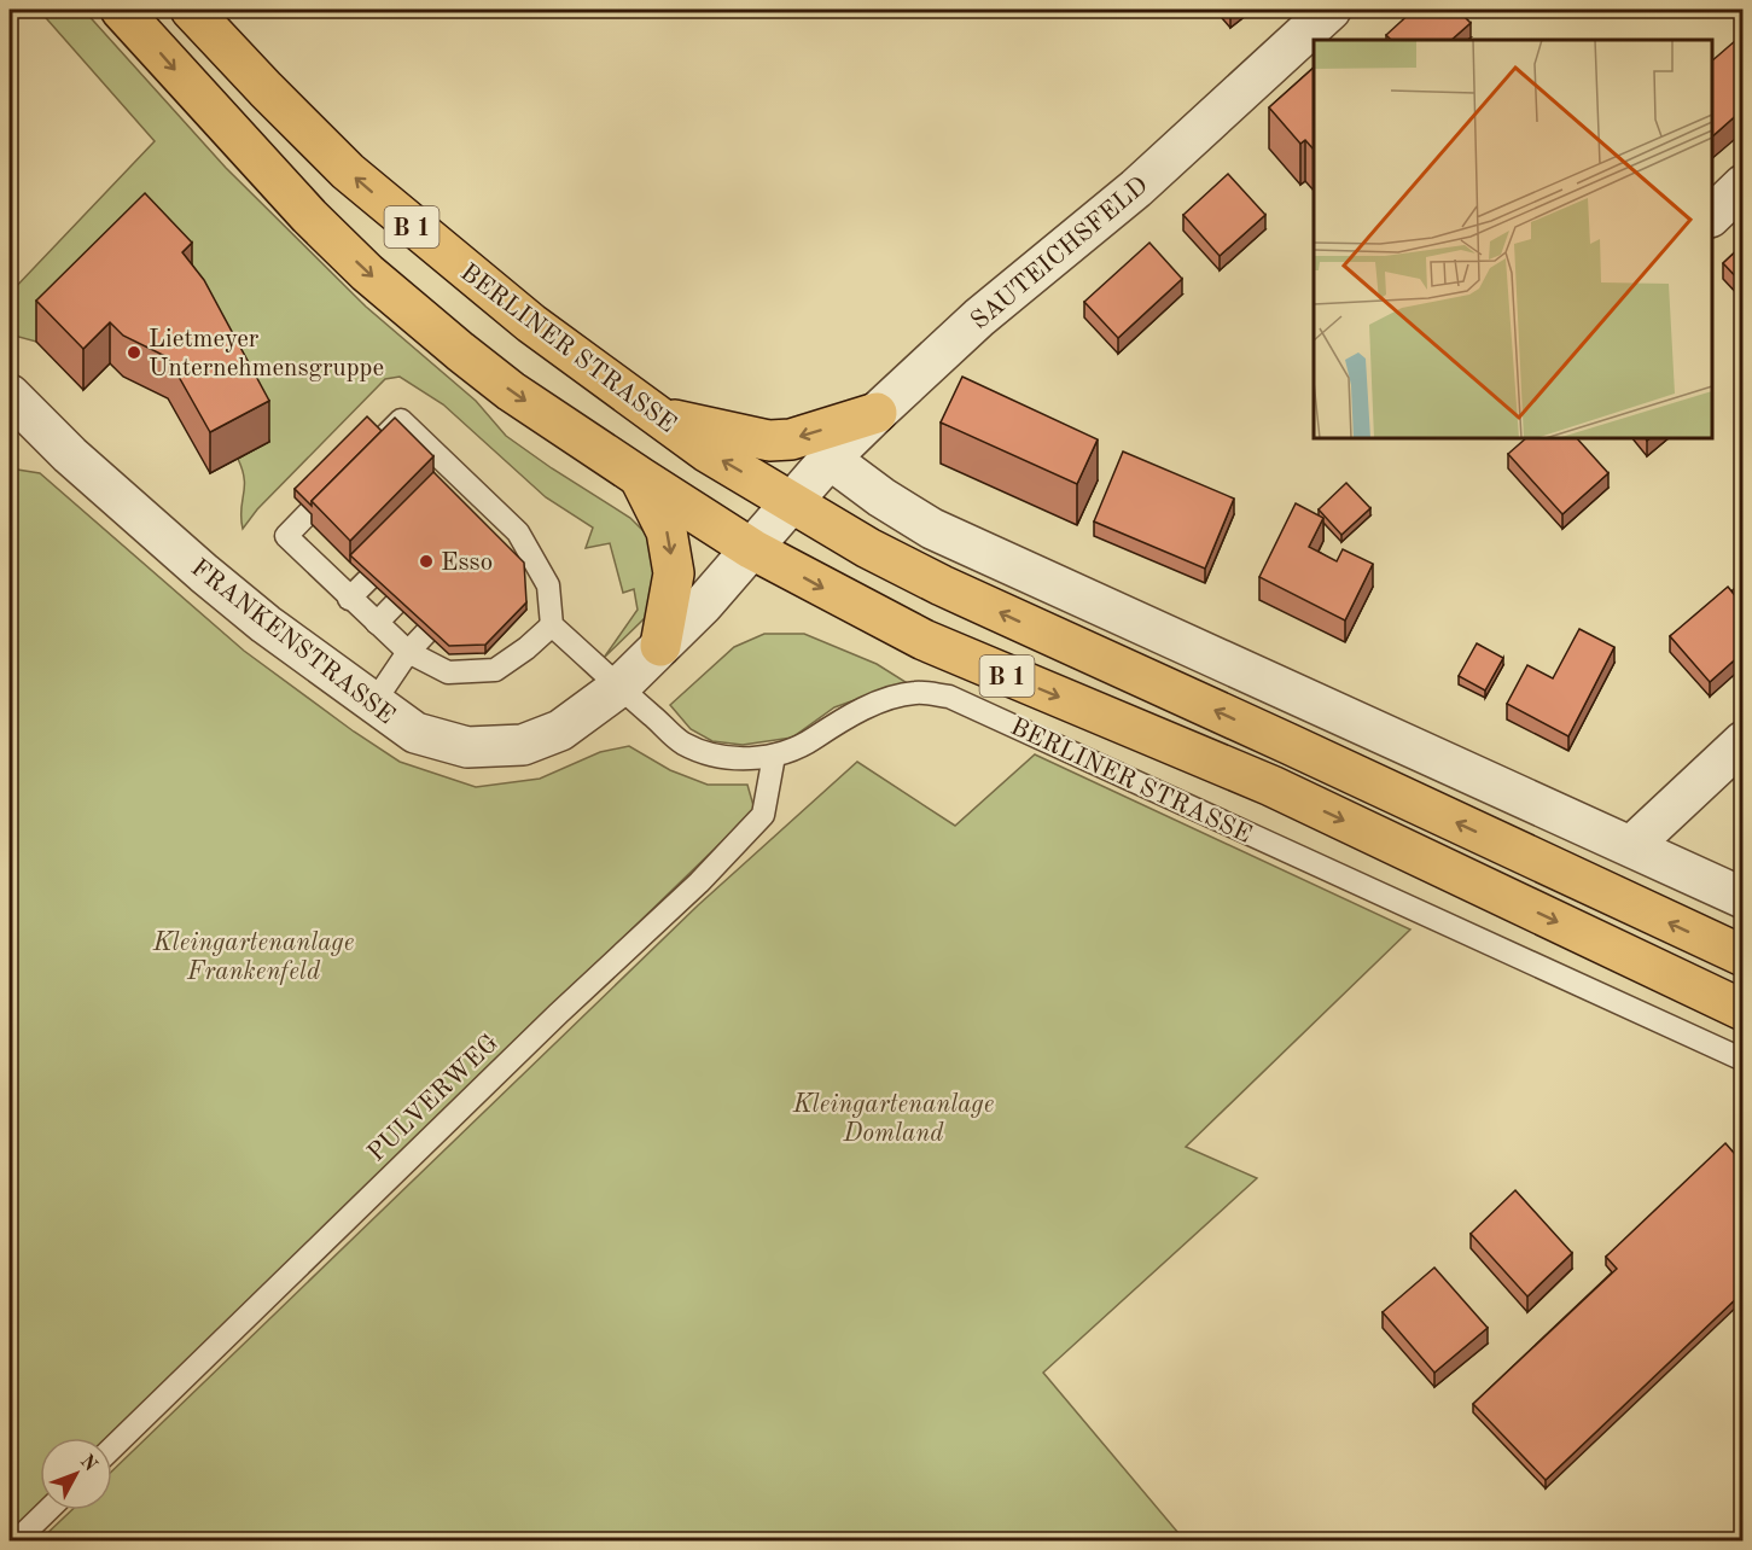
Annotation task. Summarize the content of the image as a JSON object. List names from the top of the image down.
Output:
{
  "streets": {
    "main road": ["B 1", "BERLINER STRASSE"],
    "street": ["SAUTEICHSFELD", "FRANKENSTRASSE"],
    "lane": ["PULVERWEG"]
  },
  "crossings": [
    ["B 1", "SAUTEICHSFELD"],
    ["B 1", "BERLINER STRASSE"],
    ["SAUTEICHSFELD", "BERLINER STRASSE"],
    ["BERLINER STRASSE", "FRANKENSTRASSE"],
    ["BERLINER STRASSE", "PULVERWEG"]
  ],
  "parks": ["Kleingartenanlage Frankenfeld", "Kleingartenanlage Domland"],
  "places": ["Lietmeyer Unternehmensgruppe", "Esso"],
  "north": "top right"
}
